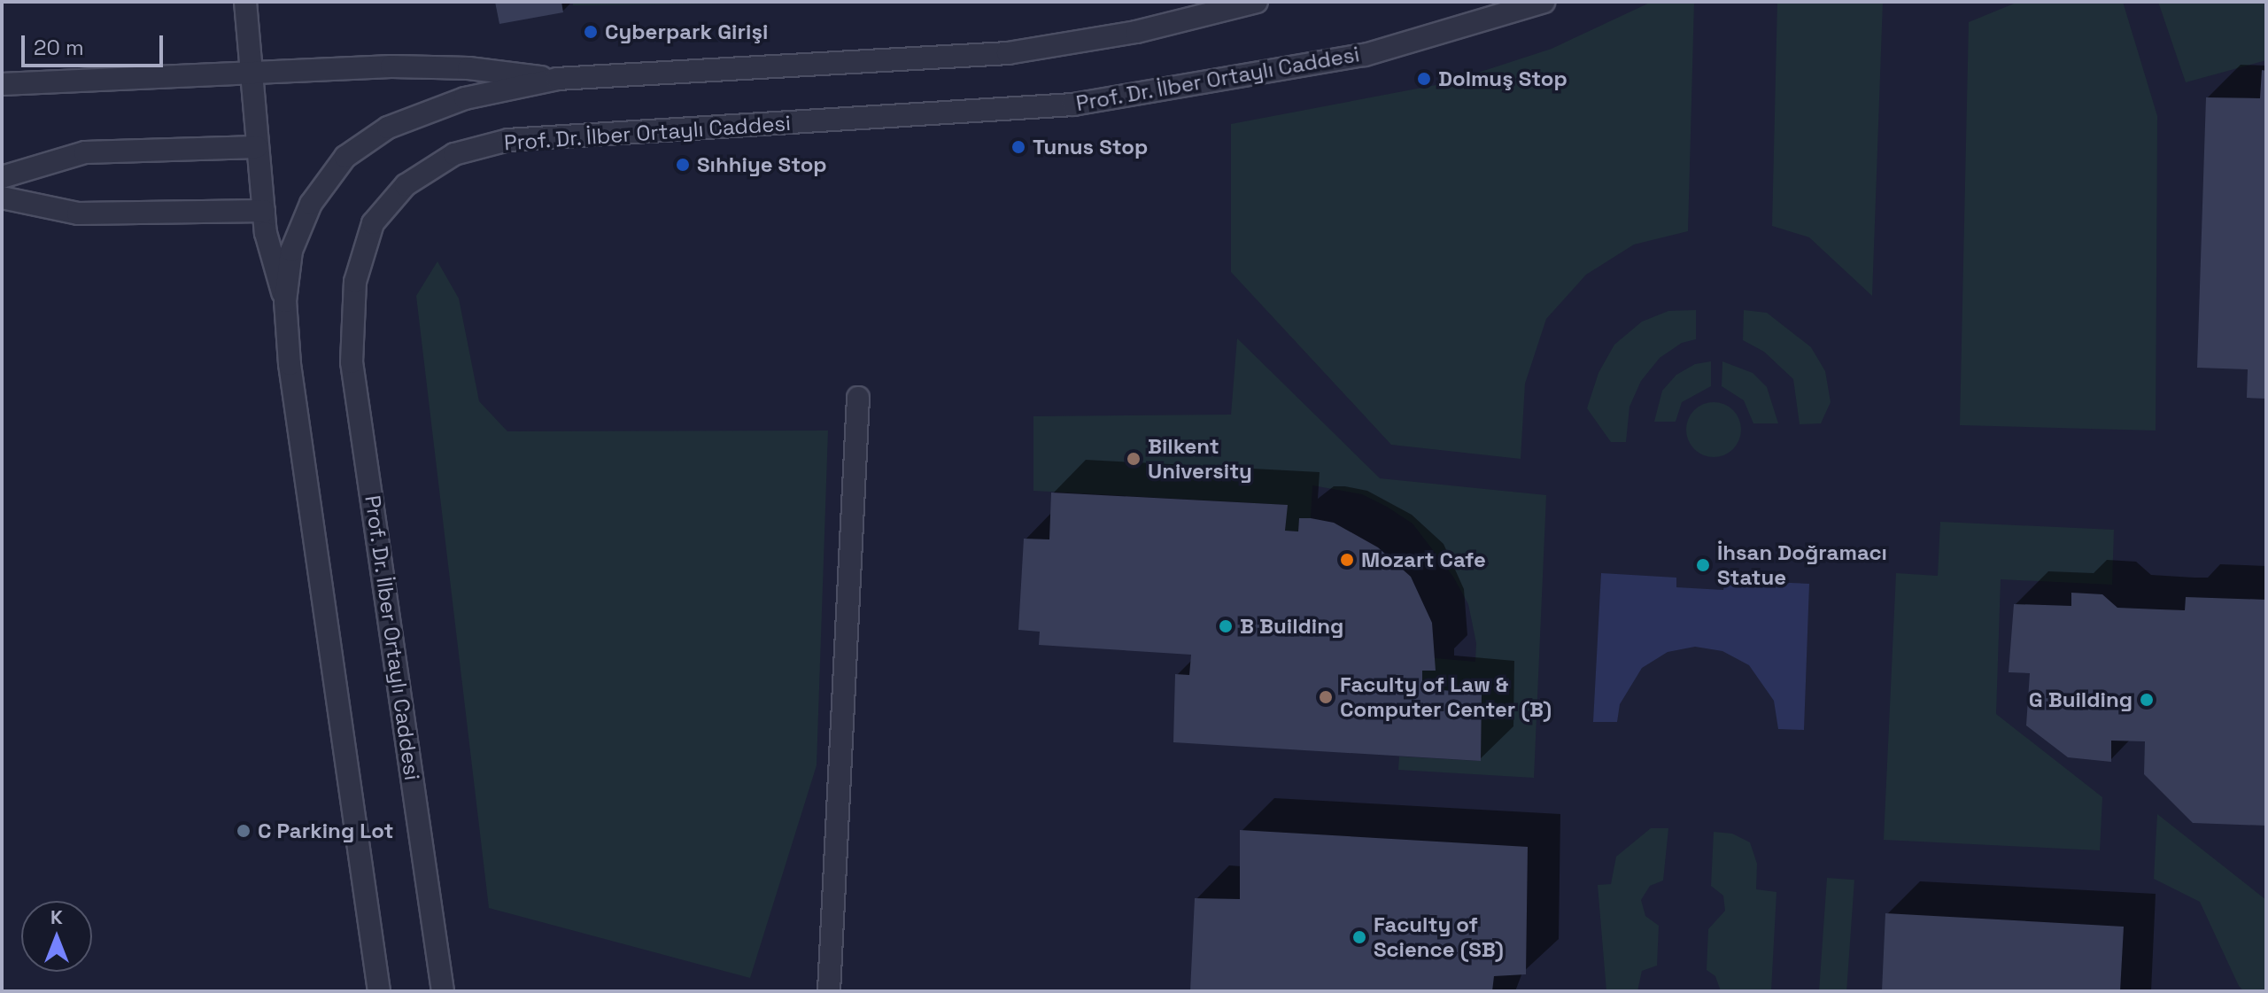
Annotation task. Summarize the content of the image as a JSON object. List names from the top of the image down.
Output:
{
  "streets": {
    "street": ["Prof. Dr. İlber Ortaylı Caddesi"]
  },
  "places": [
    "Cyberpark Girişi",
    "Dolmuş Stop",
    "Tunus Stop",
    "Sıhhiye Stop",
    "Bilkent University",
    "Mozart Cafe",
    "İhsan Doğramacı Statue",
    "B Building",
    "Faculty of Law & Computer Center (B)",
    "G Building",
    "C Parking Lot",
    "Faculty of Science (SB)"
  ],
  "scale_bar": "20 m",
  "north": "top"
}
